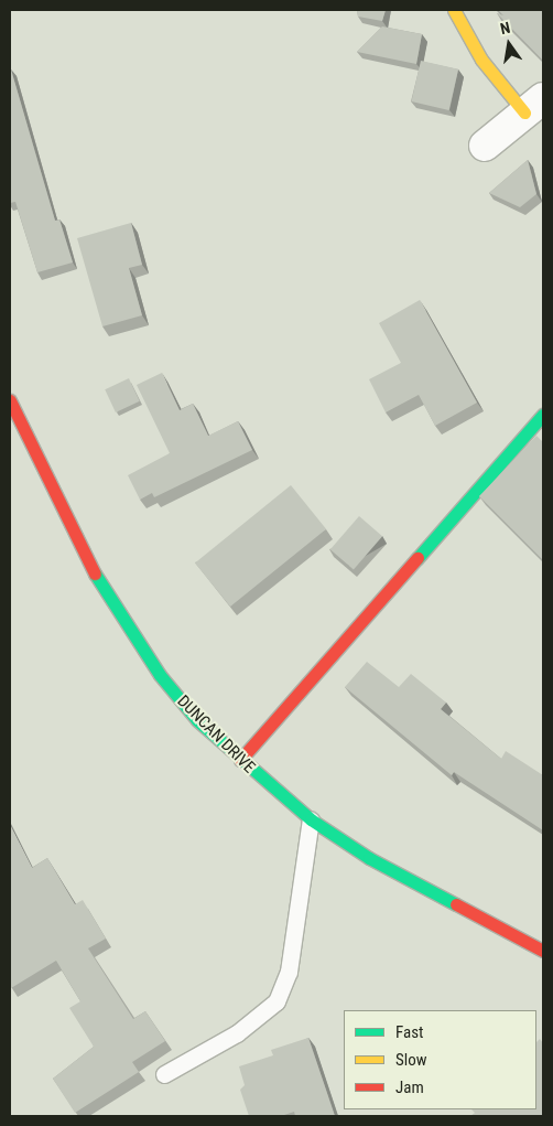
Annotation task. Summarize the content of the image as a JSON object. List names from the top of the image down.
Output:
{
  "streets": {
    "street": ["DUNCAN DRIVE"]
  },
  "legend": ["Fast", "Slow", "Jam"],
  "north": "top"
}
